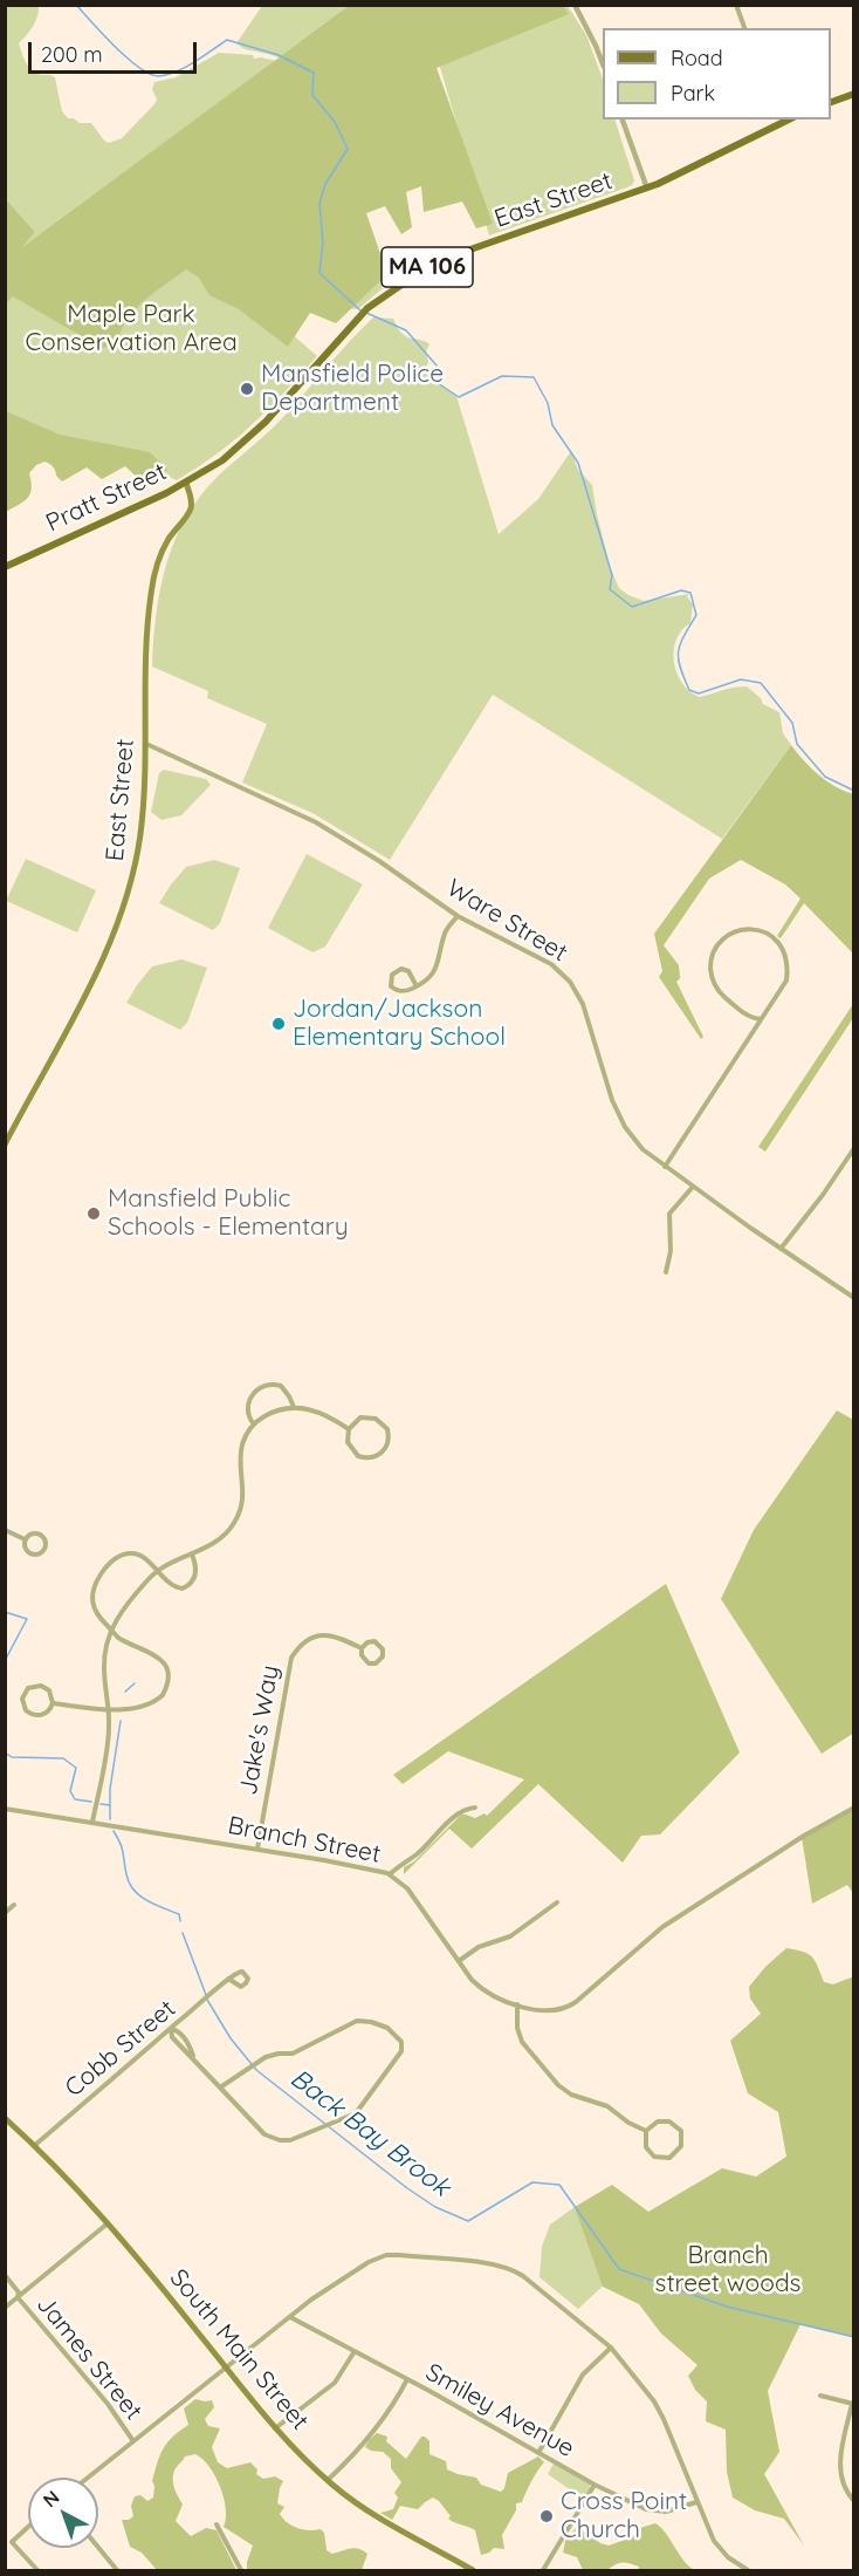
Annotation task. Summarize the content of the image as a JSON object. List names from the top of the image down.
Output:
{
  "streets": {
    "main road": [
      "East Street",
      "MA 106",
      "Pratt Street",
      "South Main Street"
    ],
    "street": [
      "Ware Street",
      "Jake's Way",
      "Branch Street",
      "Cobb Street",
      "James Street",
      "Smiley Avenue"
    ]
  },
  "crossings": [
    ["East Street", "Pratt Street"],
    ["East Street", "Ware Street"],
    ["Jake's Way", "Branch Street"],
    ["Cobb Street", "South Main Street"]
  ],
  "water": ["Back Bay Brook"],
  "parks": ["Maple Park Conservation Area", "Branch street woods"],
  "places": [
    "Mansfield Police Department",
    "Jordan/Jackson Elementary School",
    "Mansfield Public Schools - Elementary",
    "Cross Point Church"
  ],
  "legend": ["Road", "Park"],
  "scale_bar": "200 m",
  "north": "top left"
}
